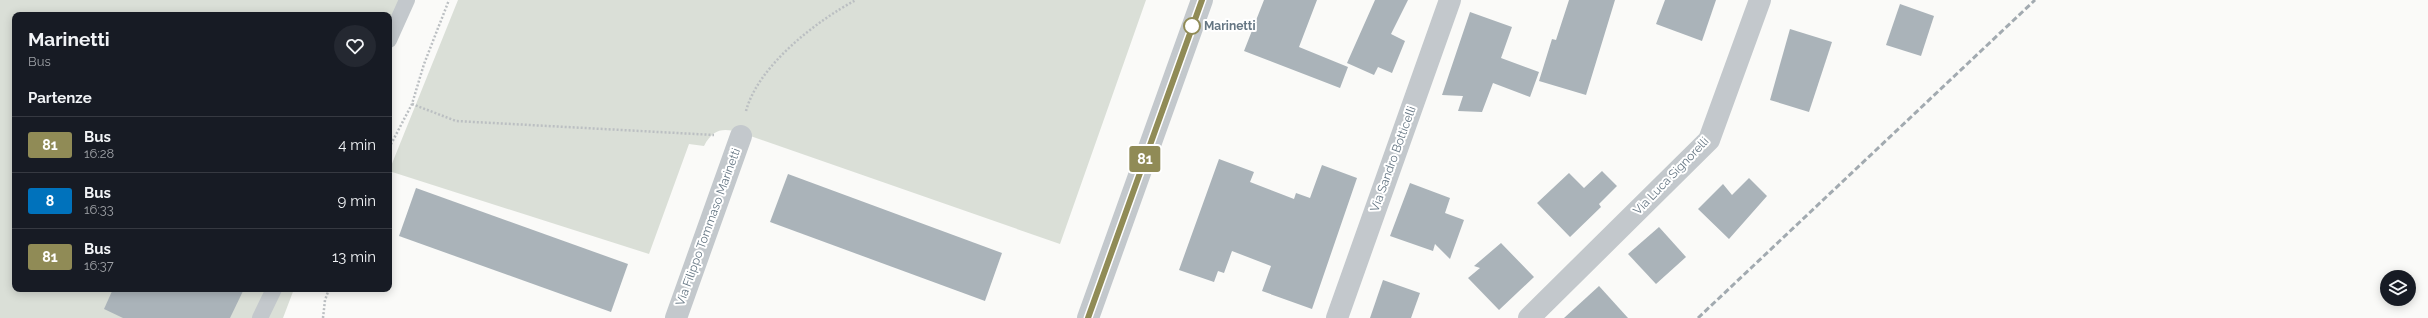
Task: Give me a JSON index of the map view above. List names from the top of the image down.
{
  "streets": {
    "street": ["Via Sandro Botticelli", "Via Luca Signorelli", "Via Filippo Tommaso Marinetti"]
  },
  "places": ["Marinetti"],
  "lines": ["bus line 81"],
  "page": {
    "on_map": "81",
    "heading": [
      ["Marinetti", "Bus"],
      "Partenze"
    ],
    "list": [
      {
        "mark": "81",
        "name": "Bus",
        "note": "16:28",
        "value": "4 min"
      },
      {
        "mark": "8",
        "name": "Bus",
        "note": "16:33",
        "value": "9 min"
      },
      {
        "mark": "81",
        "name": "Bus",
        "note": "16:37",
        "value": "13 min"
      }
    ]
  }
}
